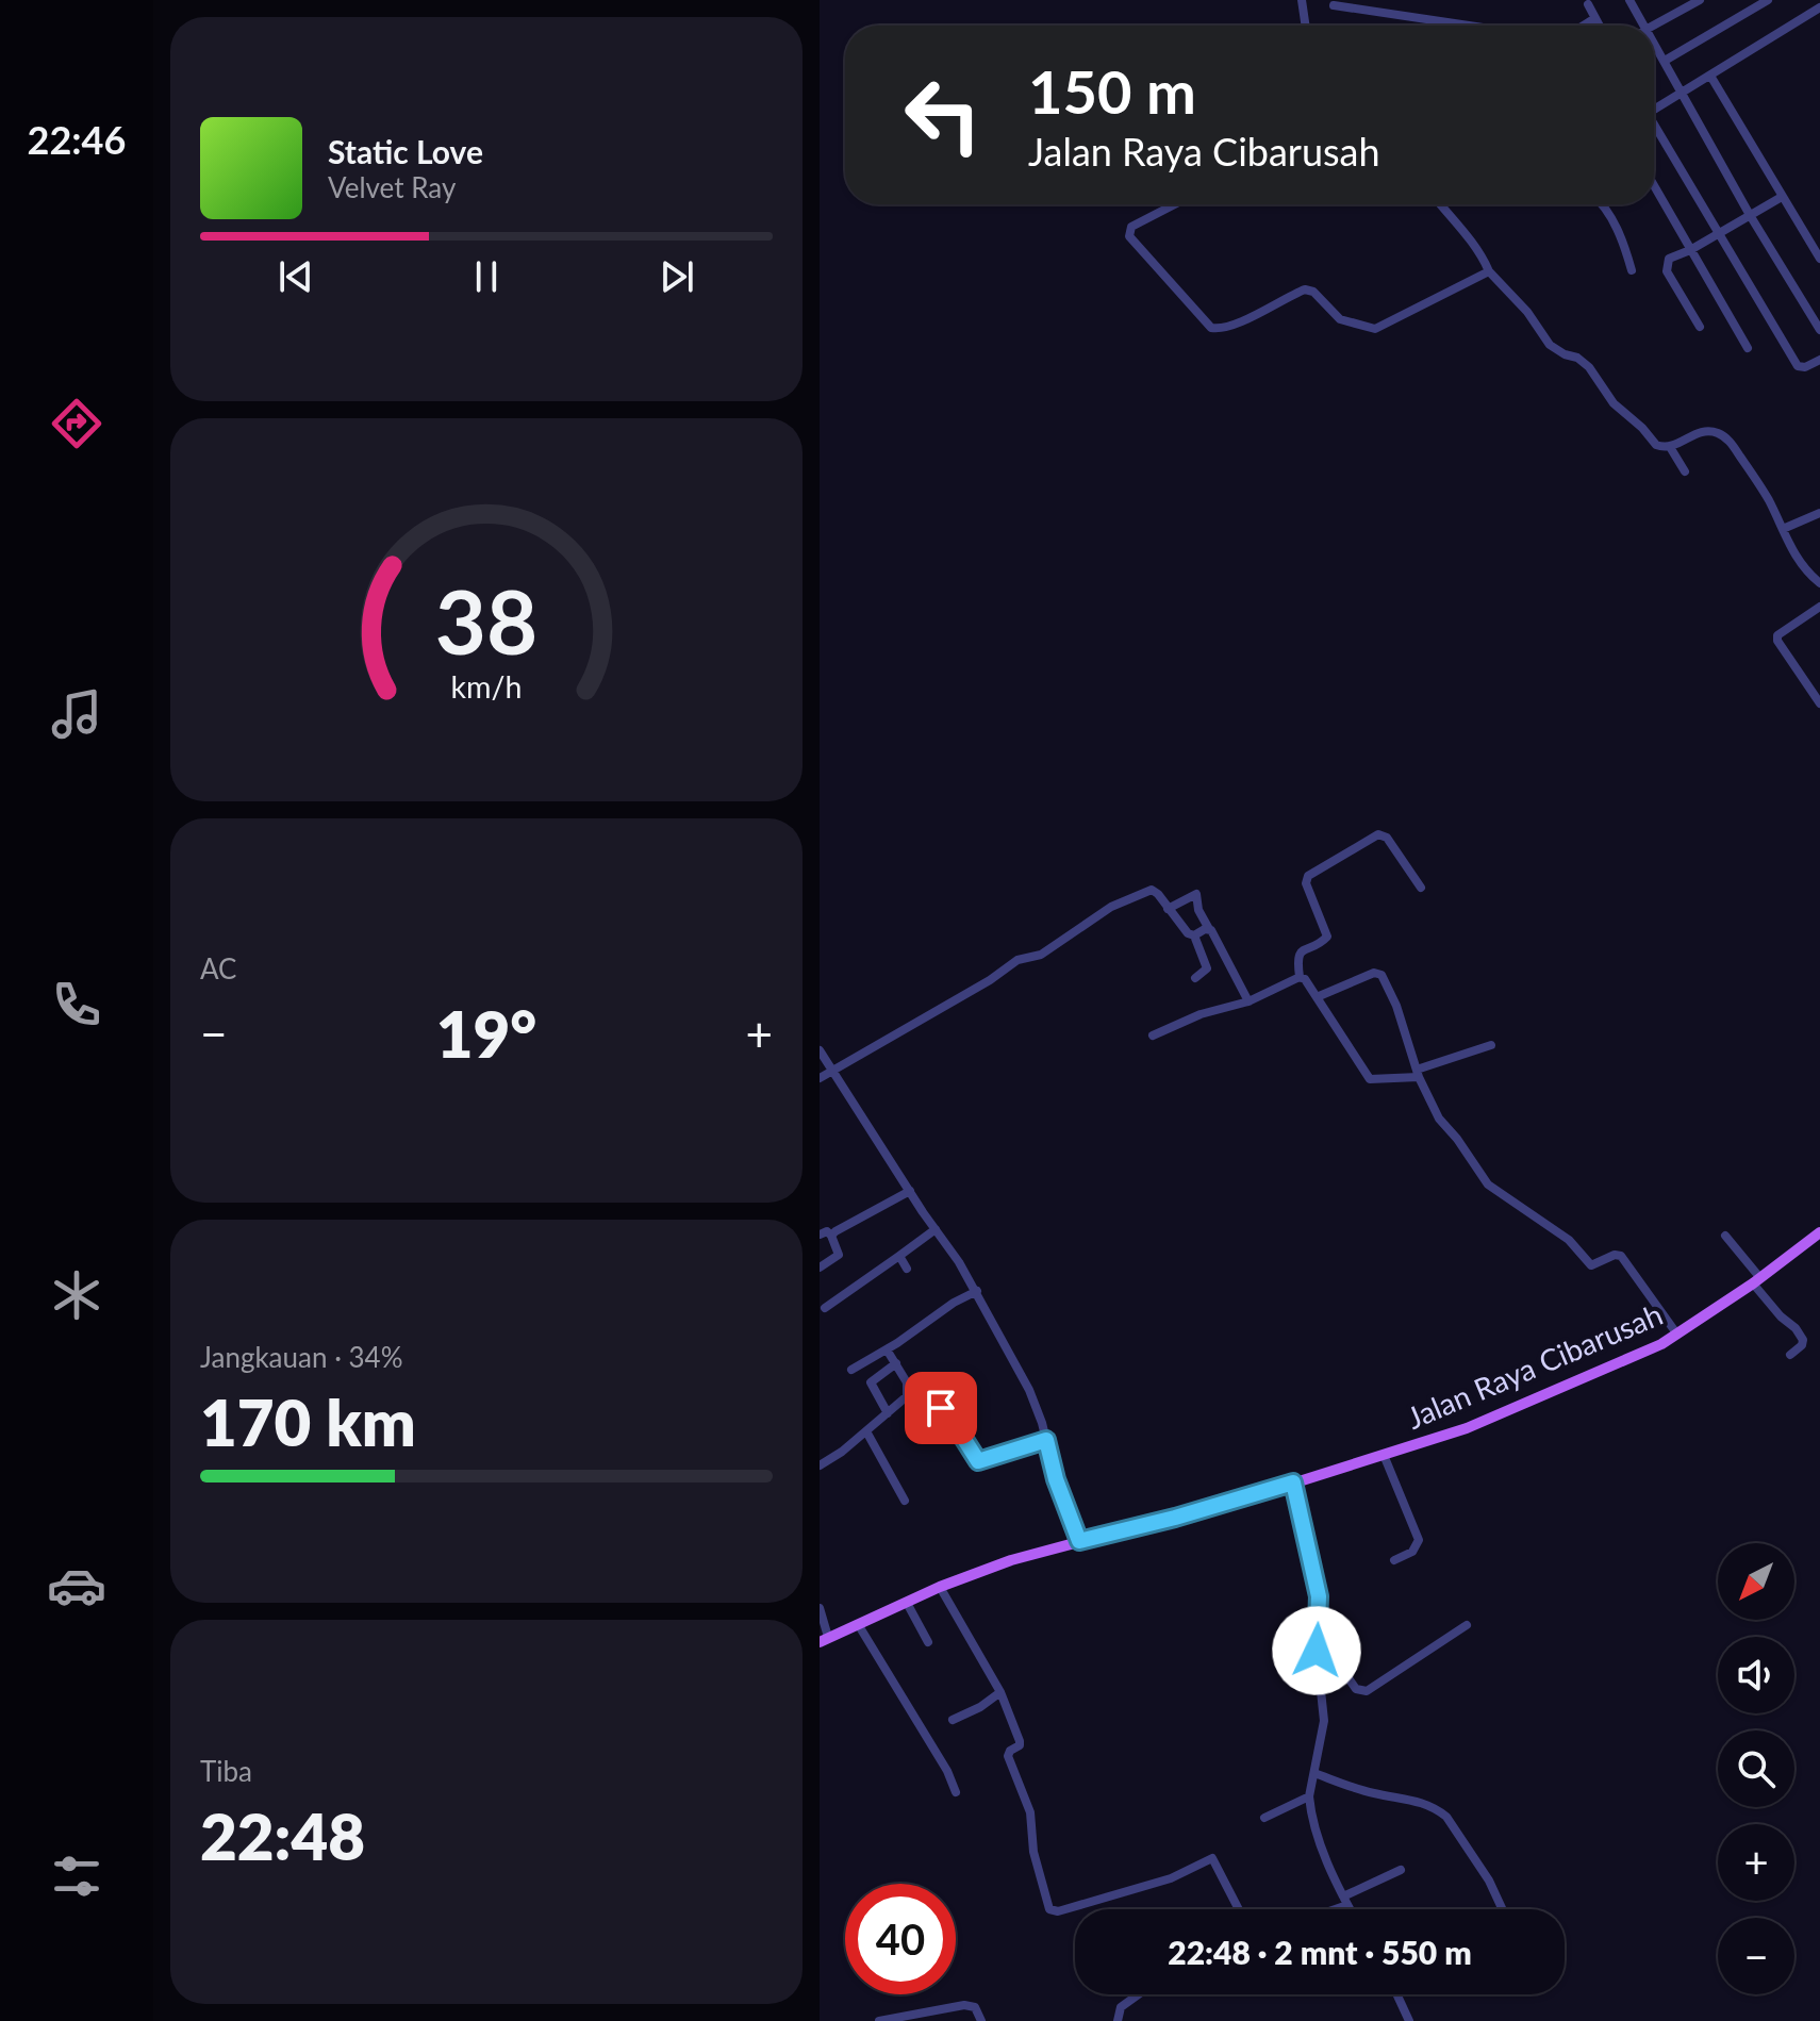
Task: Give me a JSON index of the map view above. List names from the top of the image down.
{
  "streets": {
    "main road": ["Jalan Raya Cibarusah"]
  },
  "north": "bottom left",
  "page": {
    "tabs": "22:46",
    "turn": ["150 m", "Jalan Raya Cibarusah"],
    "song": ["Static Love", "Velvet Ray"],
    "tile": [
      "AC",
      ["Jangkauan · 34%", "170 km"],
      ["Tiba", "22:48"]
    ],
    "heat": ["−", "19°", "+"],
    "map_buttons": ["+", "−"],
    "limit": "40",
    "trip": "22:48 · 2 mnt · 550 m",
    "gauge": ["38", "km/h"]
  }
}
